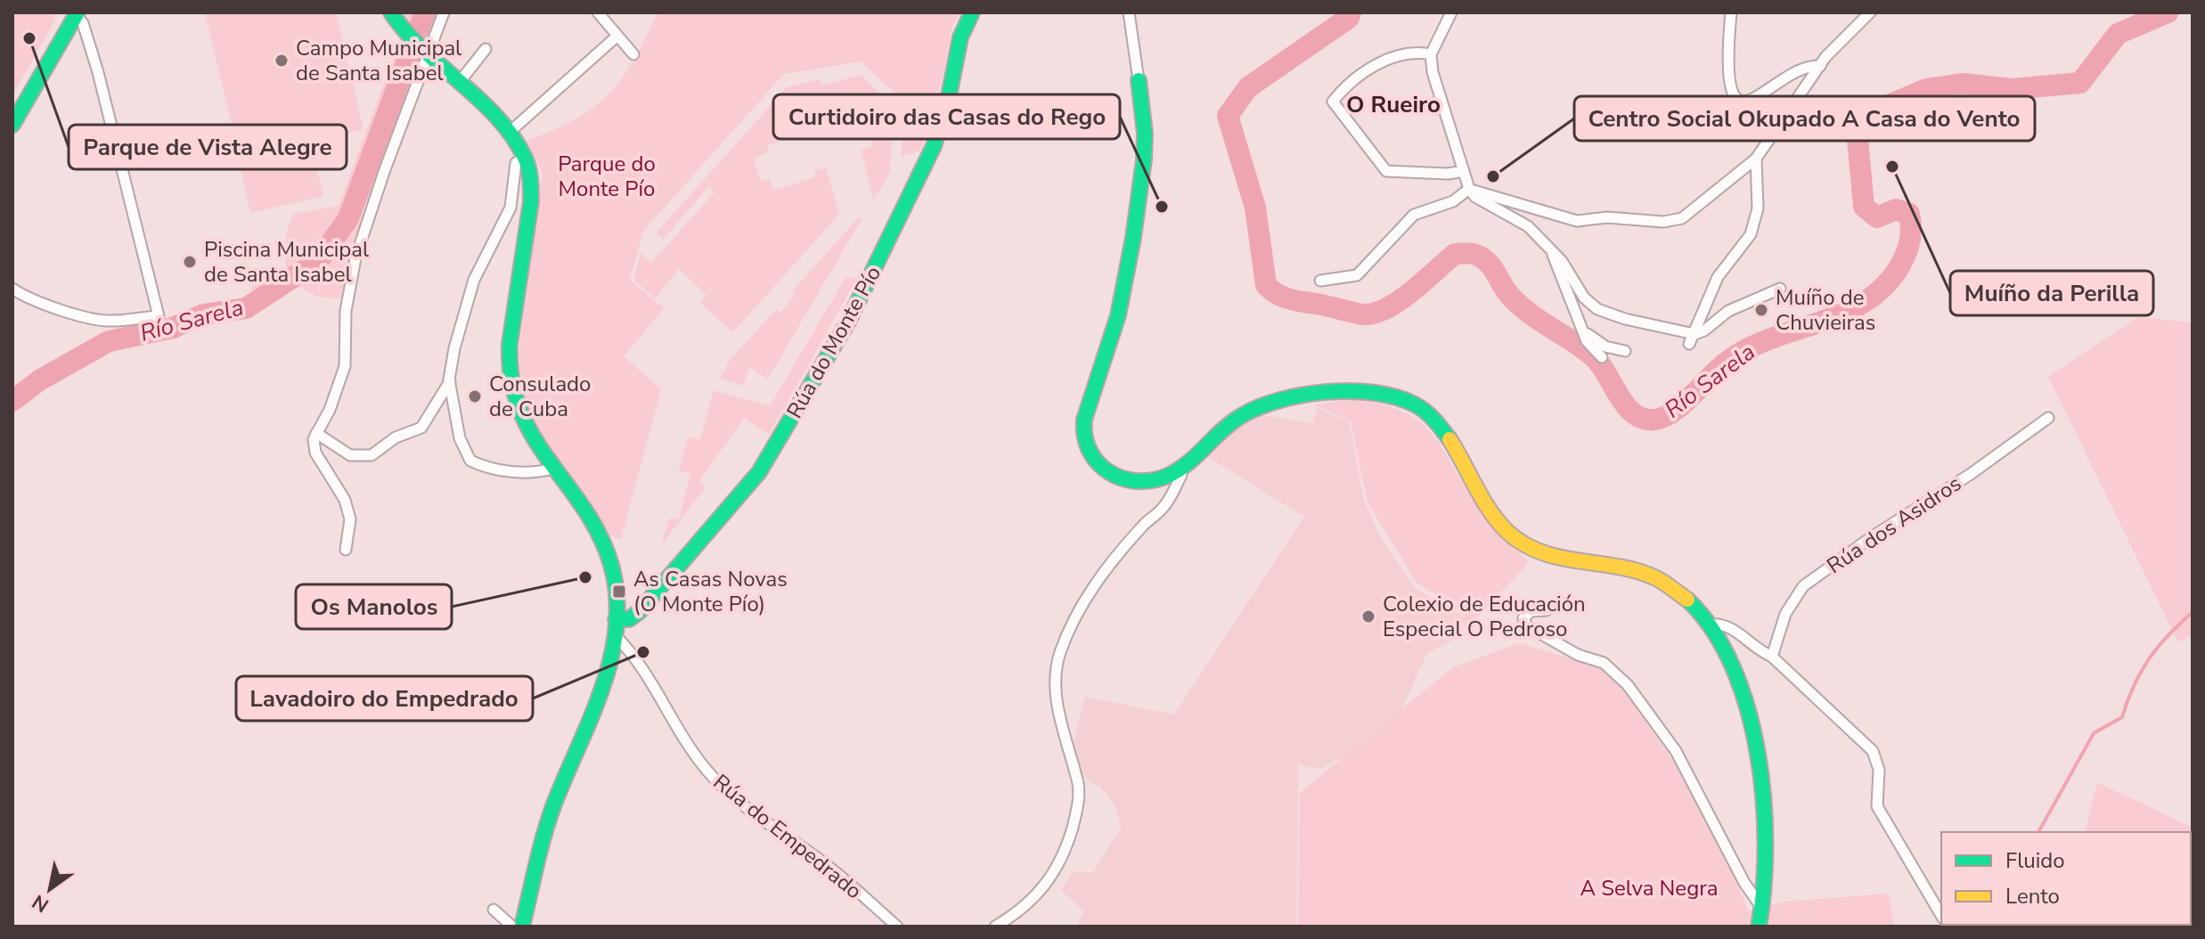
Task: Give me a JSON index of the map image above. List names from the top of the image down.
{
  "streets": {
    "street": ["Rúa do Monte Pío", "Rúa dos Asidros", "Rúa do Empedrado"]
  },
  "crossings": [
    ["Rúa do Monte Pío", "Rúa do Empedrado"]
  ],
  "districts": ["O Rueiro"],
  "water": ["Río Sarela"],
  "parks": ["Parque do Monte Pío", "A Selva Negra"],
  "places": {
    "other": [
      "Parque de Vista Alegre",
      "Campo Municipal de Santa Isabel",
      "Muíño da Perilla",
      "Centro Social Okupado A Casa do Vento",
      "Curtidoiro das Casas do Rego",
      "Piscina Municipal de Santa Isabel",
      "Muíño de Chuvieiras",
      "Consulado de Cuba",
      "Os Manolos",
      "Colexio de Educación Especial O Pedroso",
      "Lavadoiro do Empedrado"
    ],
    "transit": ["As Casas Novas (O Monte Pío)"]
  },
  "legend": ["Fluido", "Lento"],
  "north": "bottom left"
}
